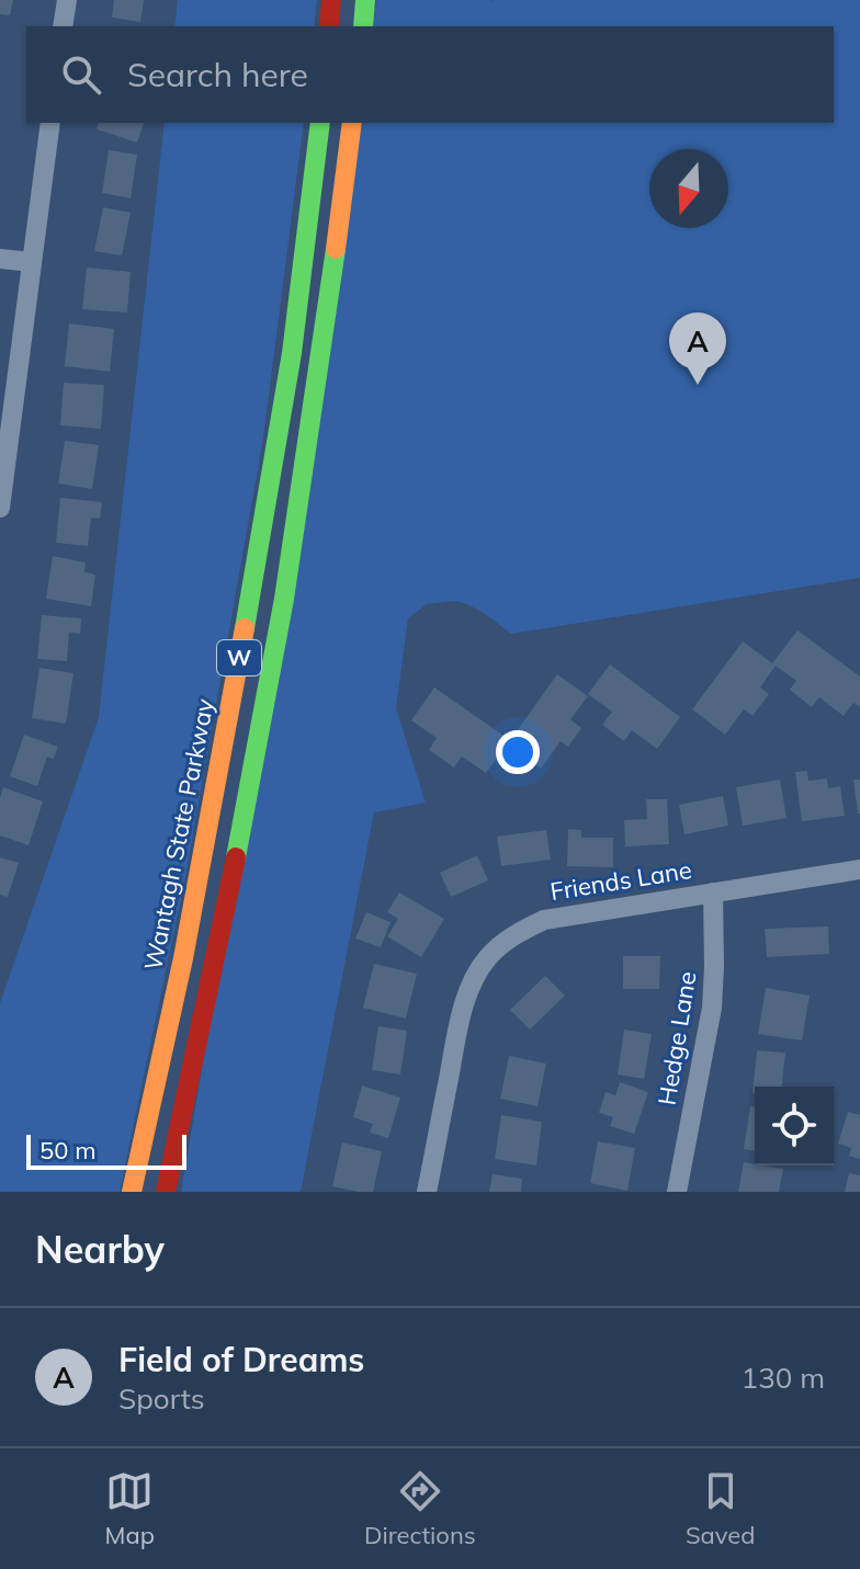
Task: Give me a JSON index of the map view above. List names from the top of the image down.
{
  "streets": {
    "highway": ["W", "Wantagh State Parkway"],
    "street": ["Friends Lane", "Hedge Lane"]
  },
  "crossings": [
    ["Friends Lane", "Hedge Lane"]
  ],
  "scale_bar": "50 m",
  "north": "bottom",
  "page": {
    "search": "Search here",
    "pins": "A",
    "scale": "50 m",
    "heading": "Nearby",
    "list": [
      {
        "mark": "A",
        "name": "Field of Dreams",
        "note": "Sports",
        "value": "130 m"
      }
    ],
    "nav": ["Map", "Directions", "Saved"]
  }
}
